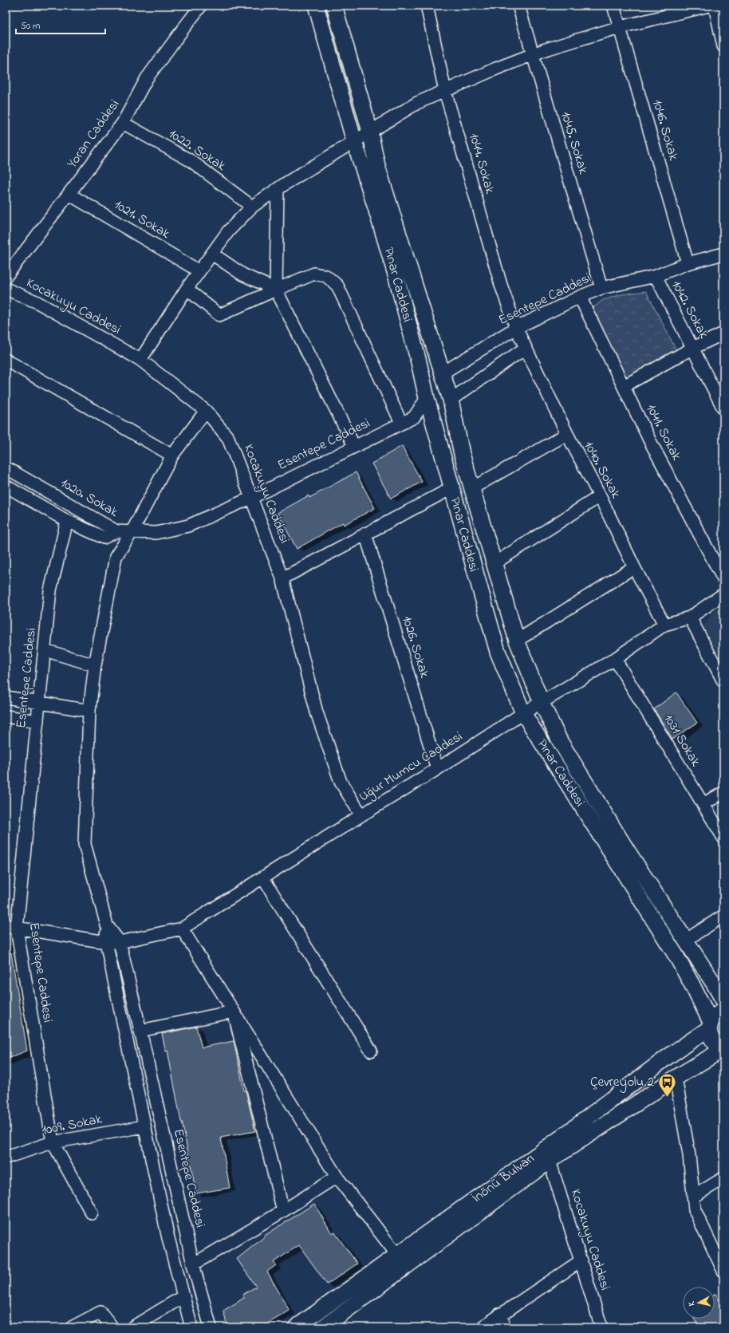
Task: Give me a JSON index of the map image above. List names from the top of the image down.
{
  "streets": {
    "main road": ["Pınar Caddesi", "İnönü Bulvarı"],
    "street": [
      "1046. Sokak",
      "Yoran Caddesi",
      "1045. Sokak",
      "1022. Sokak",
      "1044. Sokak",
      "1021. Sokak",
      "Esentepe Caddesi",
      "Kocakuyu Caddesi",
      "1042. Sokak",
      "1041. Sokak",
      "1040. Sokak",
      "1020. Sokak",
      "1026. Sokak",
      "1031 Sokak",
      "Uğur Mumcu Caddesi",
      "1009. Sokak"
    ]
  },
  "crossings": [
    ["1046. Sokak", "Esentepe Caddesi"],
    ["Yoran Caddesi", "1022. Sokak"],
    ["Yoran Caddesi", "1021. Sokak"],
    ["1045. Sokak", "Esentepe Caddesi"],
    ["1044. Sokak", "Esentepe Caddesi"],
    ["1044. Sokak", "1040. Sokak"],
    ["Pınar Caddesi", "Esentepe Caddesi"],
    ["Pınar Caddesi", "Uğur Mumcu Caddesi"],
    ["Pınar Caddesi", "İnönü Bulvarı"],
    ["Esentepe Caddesi", "Kocakuyu Caddesi"],
    ["Esentepe Caddesi", "1042. Sokak"],
    ["Esentepe Caddesi", "1041. Sokak"],
    ["Esentepe Caddesi", "1040. Sokak"],
    ["Esentepe Caddesi", "1020. Sokak"],
    ["Esentepe Caddesi", "Uğur Mumcu Caddesi"],
    ["Esentepe Caddesi", "1009. Sokak"],
    ["Kocakuyu Caddesi", "Uğur Mumcu Caddesi"],
    ["Kocakuyu Caddesi", "İnönü Bulvarı"],
    ["1040. Sokak", "Uğur Mumcu Caddesi"],
    ["1026. Sokak", "Uğur Mumcu Caddesi"],
    ["1031 Sokak", "Uğur Mumcu Caddesi"]
  ],
  "places": {
    "bus stop": ["Çevreyolu 2"]
  },
  "scale_bar": "50 m",
  "north": "left"
}
